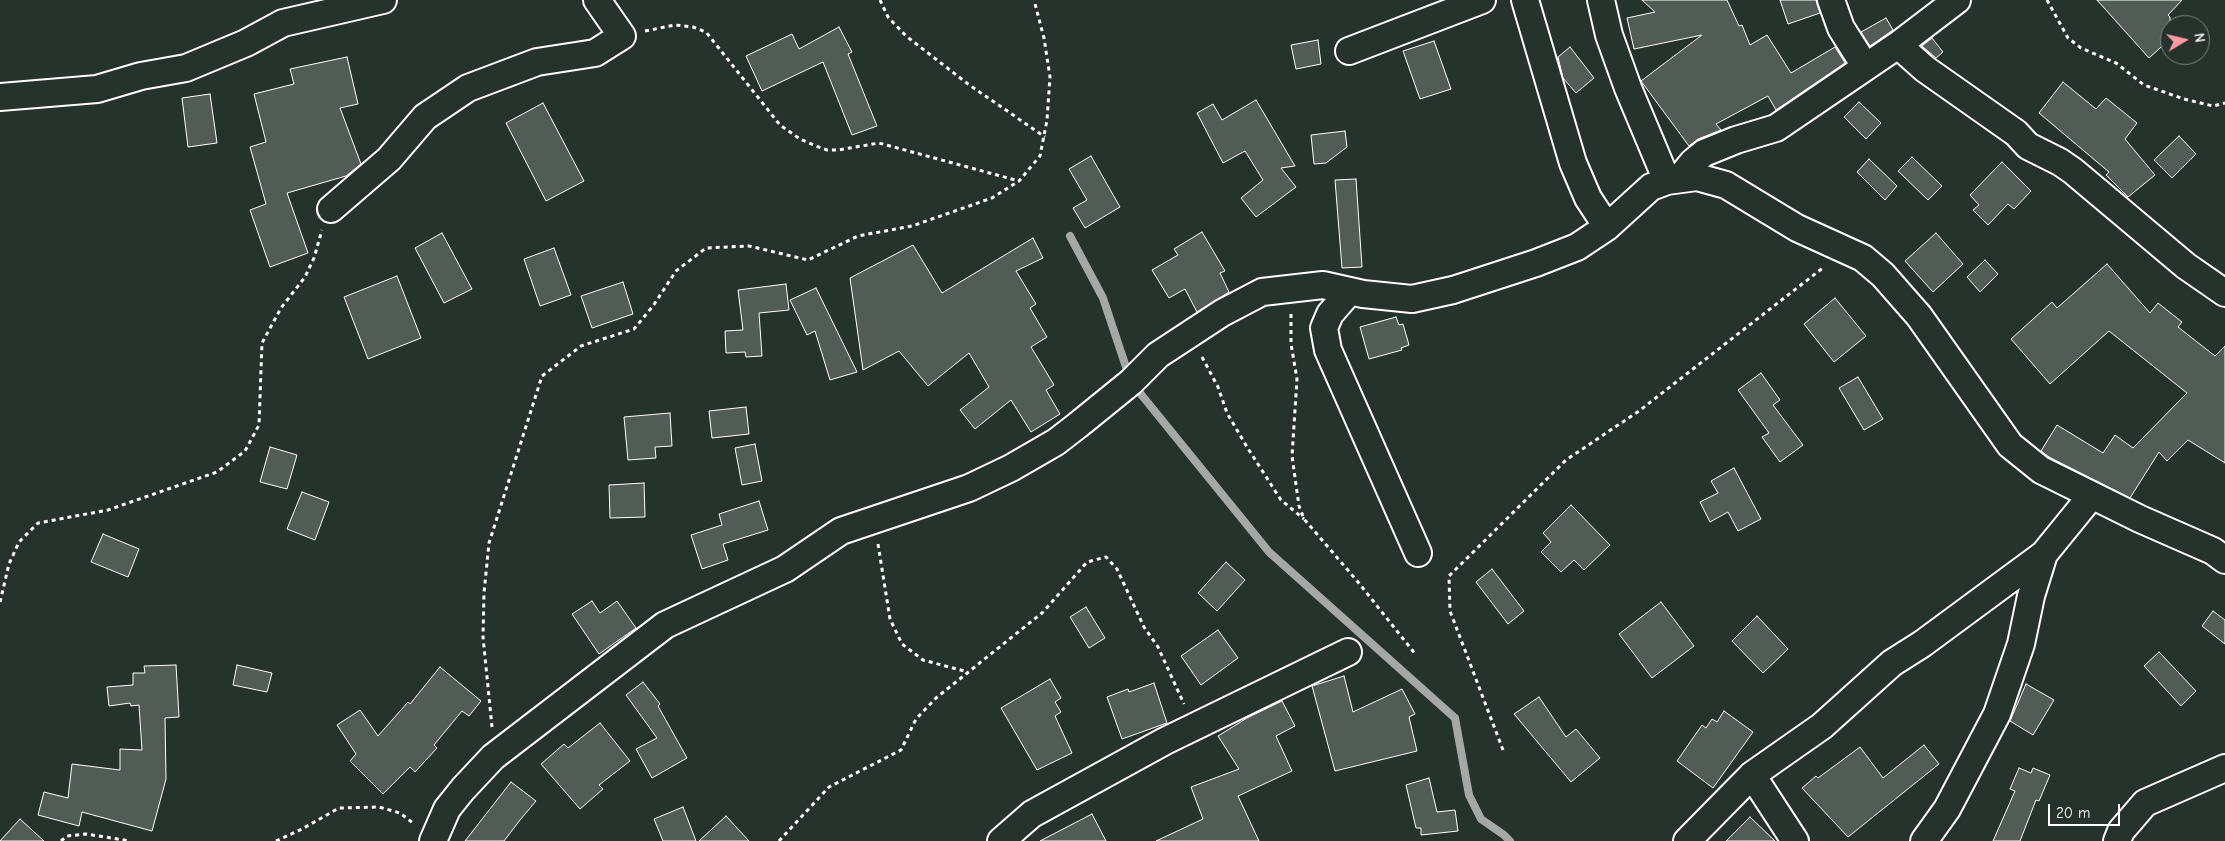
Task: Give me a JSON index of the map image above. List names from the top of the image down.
{
  "scale_bar": "20 m",
  "north": "right"
}
